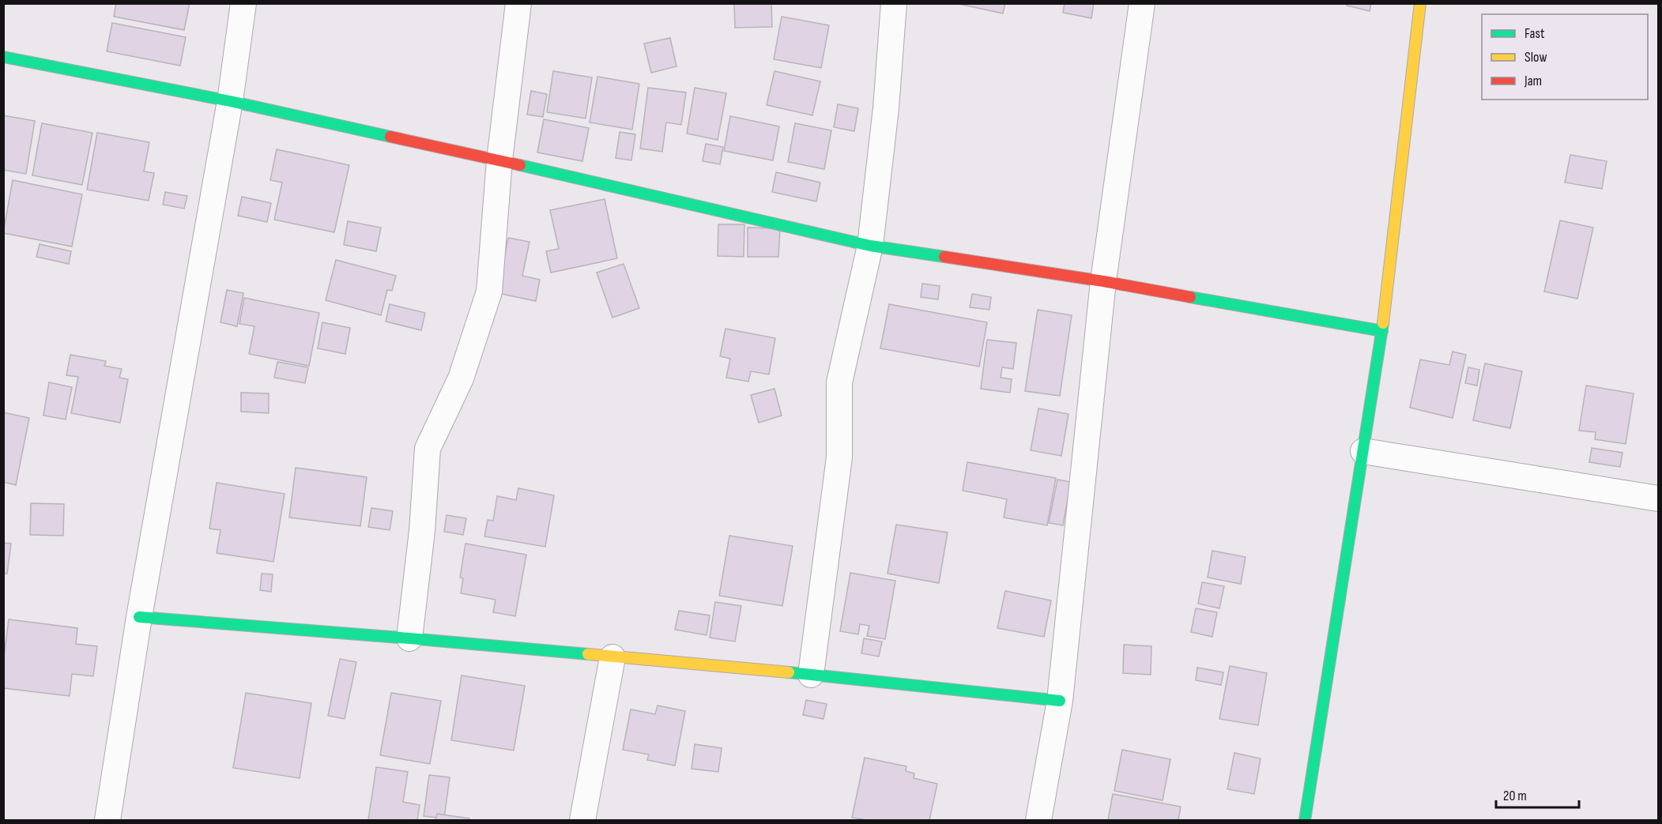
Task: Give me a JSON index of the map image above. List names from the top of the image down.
{
  "legend": ["Fast", "Slow", "Jam"],
  "scale_bar": "20 m"
}
